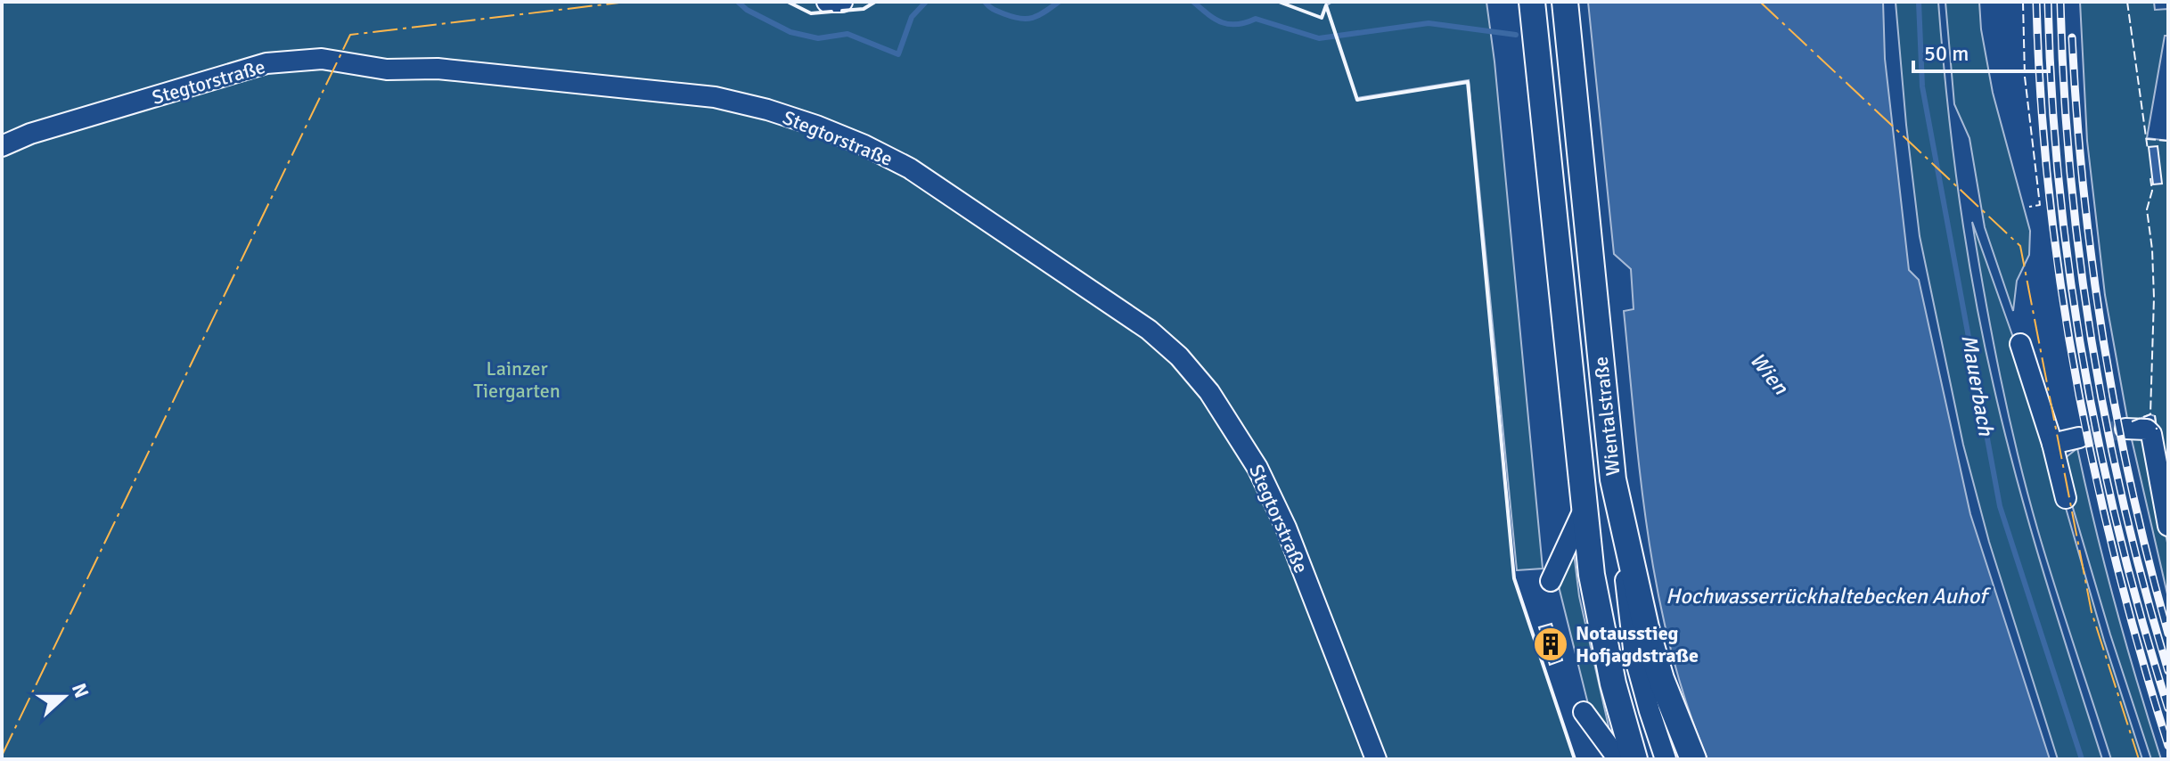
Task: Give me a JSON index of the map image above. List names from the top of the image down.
{
  "streets": {
    "main road": ["Wientalstraße"],
    "lane": ["Stegtorstraße"]
  },
  "water": ["Wien", "Mauerbach", "Hochwasserrückhaltebecken Auhof"],
  "parks": ["Lainzer Tiergarten"],
  "places": {
    "building": ["Notausstieg Hofjagdstraße"]
  },
  "scale_bar": "50 m",
  "north": "right"
}
